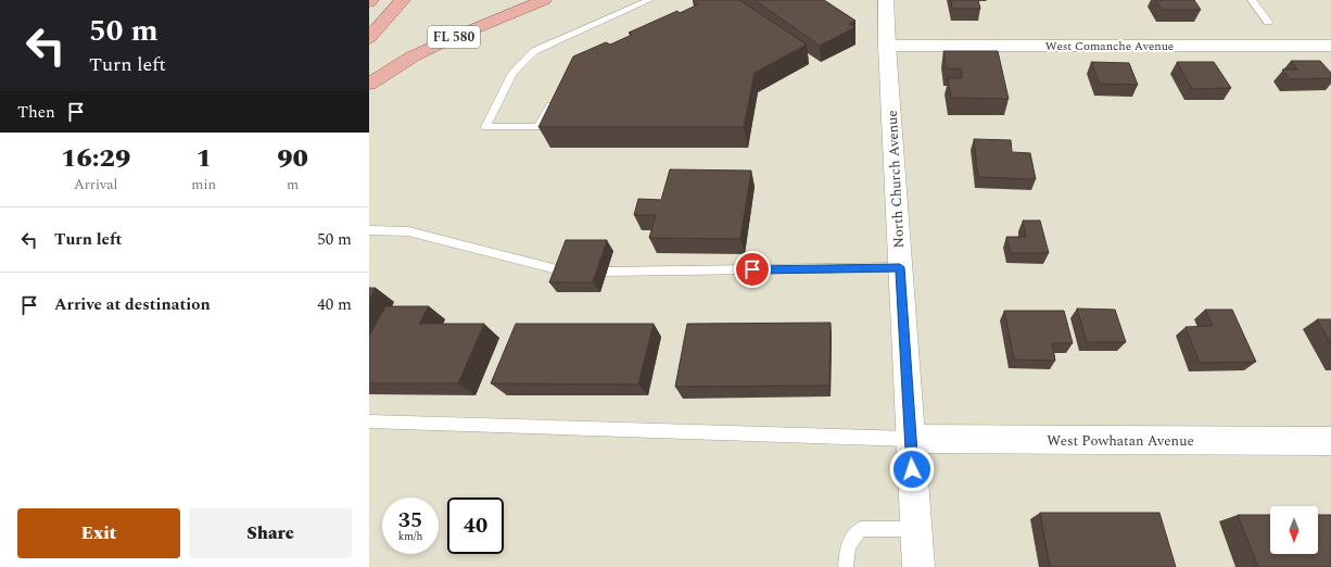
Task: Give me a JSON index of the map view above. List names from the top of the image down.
{
  "streets": {
    "main road": ["FL 580"],
    "street": ["West Comanche Avenue", "North Church Avenue", "West Powhatan Avenue"]
  },
  "crossings": [
    ["West Comanche Avenue", "North Church Avenue"],
    ["North Church Avenue", "West Powhatan Avenue"]
  ],
  "north": "bottom",
  "page": {
    "turn": ["50 m", "Turn left"],
    "then": "Then",
    "eta": [
      "16:29",
      "Arrival",
      "1",
      "min",
      "90",
      "m"
    ],
    "list": [
      {
        "name": "Turn left",
        "value": "50 m"
      },
      {
        "name": "Arrive at destination",
        "value": "40 m"
      }
    ],
    "speed": "35 km/h",
    "limit": "40",
    "buttons": ["Exit", "Share"]
  }
}
